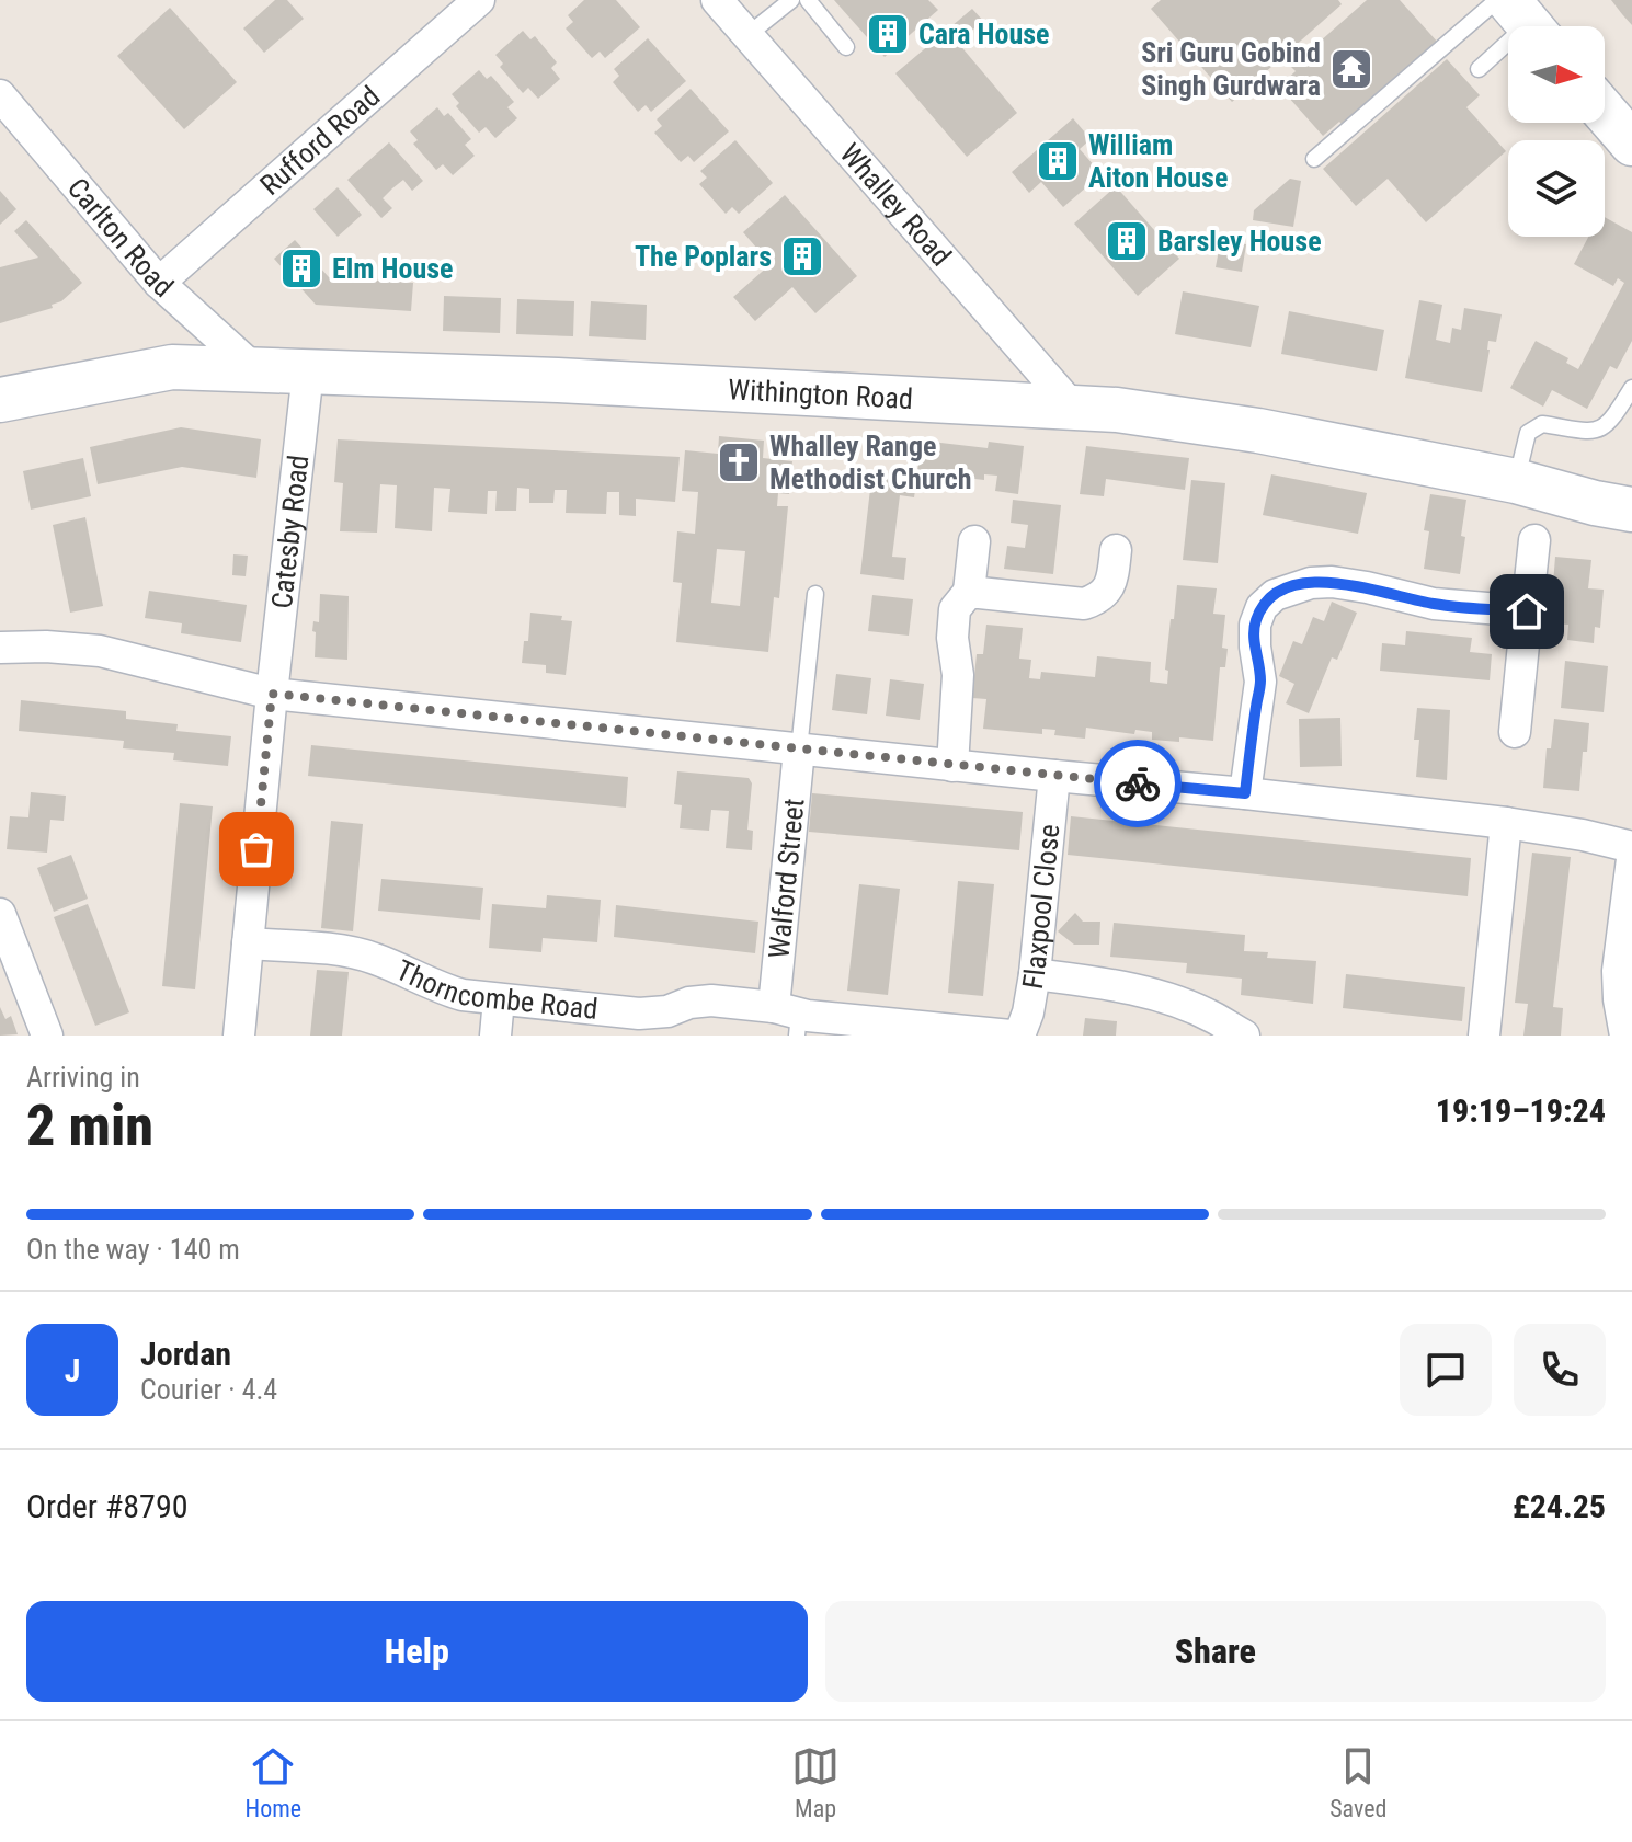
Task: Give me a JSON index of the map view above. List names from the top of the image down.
{
  "streets": {
    "street": [
      "Rufford Road",
      "Whalley Road",
      "Carlton Road",
      "Withington Road",
      "Catesby Road",
      "Walford Street",
      "Flaxpool Close",
      "Thorncombe Road"
    ]
  },
  "crossings": [
    ["Rufford Road", "Carlton Road"],
    ["Whalley Road", "Withington Road"],
    ["Carlton Road", "Withington Road"],
    ["Withington Road", "Catesby Road"],
    ["Catesby Road", "Thorncombe Road"],
    ["Walford Street", "Thorncombe Road"]
  ],
  "places": {
    "building": [
      "Cara House",
      "William Aiton House",
      "Barsley House",
      "The Poplars",
      "Elm House"
    ],
    "temple": ["Sri Guru Gobind Singh Gurdwara"],
    "church": ["Whalley Range Methodist Church"]
  },
  "north": "right",
  "page": {
    "heading": ["2 min", "Arriving in", "19:19–19:24"],
    "panel": [
      "Jordan",
      "Courier · 4.4",
      "Order #8790",
      "£24.25"
    ],
    "bar": "On the way · 140 m",
    "round": "J",
    "buttons": ["Help", "Share"],
    "tabs": ["Home", "Map", "Saved"]
  }
}
